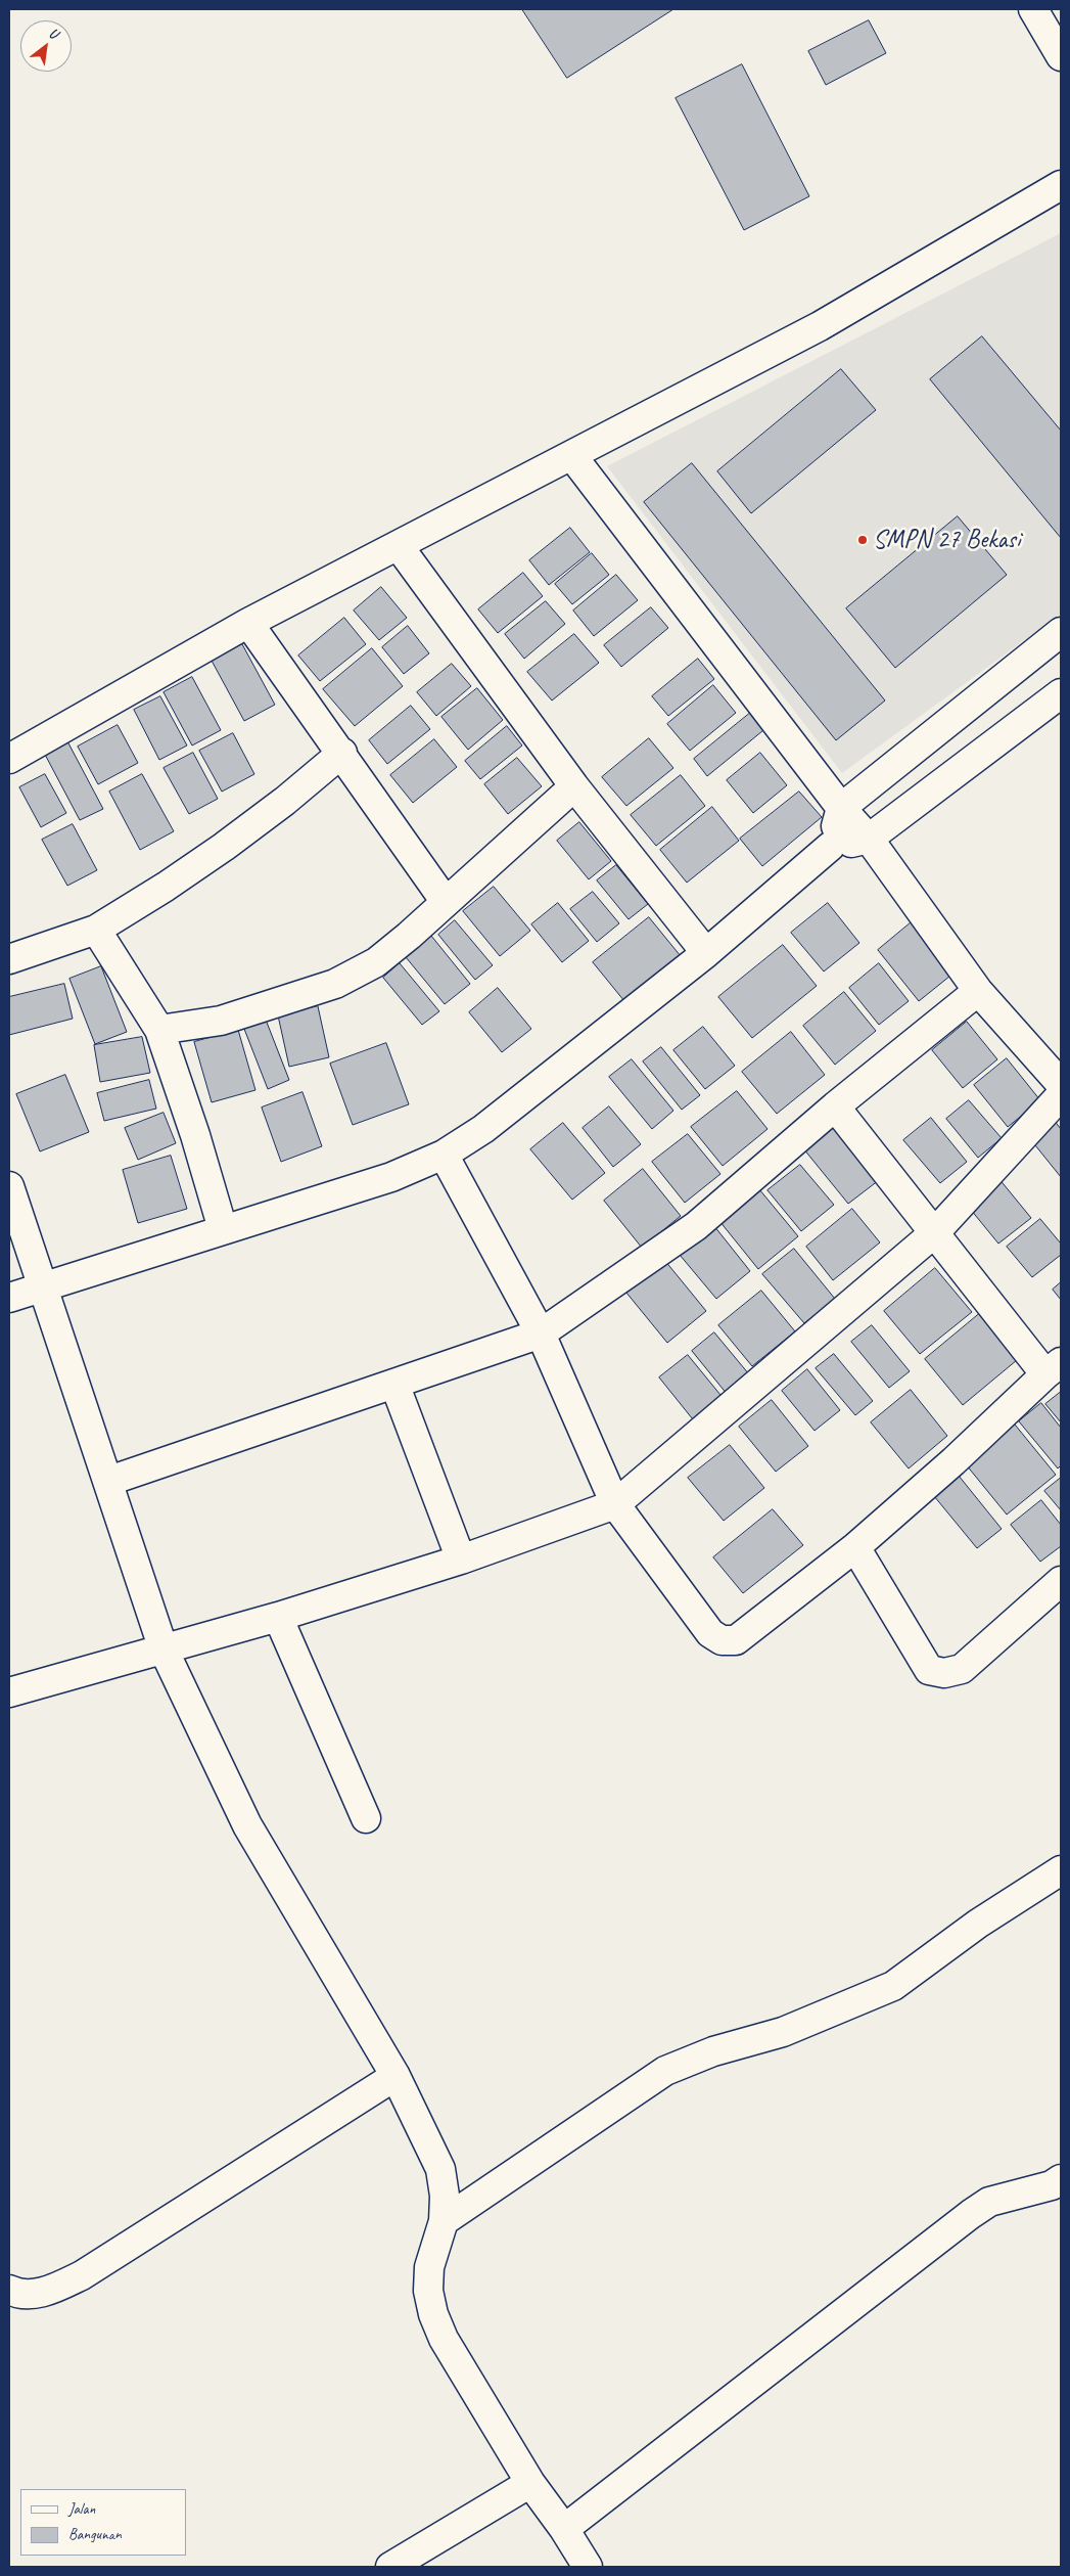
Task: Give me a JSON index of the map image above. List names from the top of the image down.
{
  "places": ["SMPN 27 Bekasi"],
  "legend": ["Jalan", "Bangunan"],
  "north": "top right"
}
